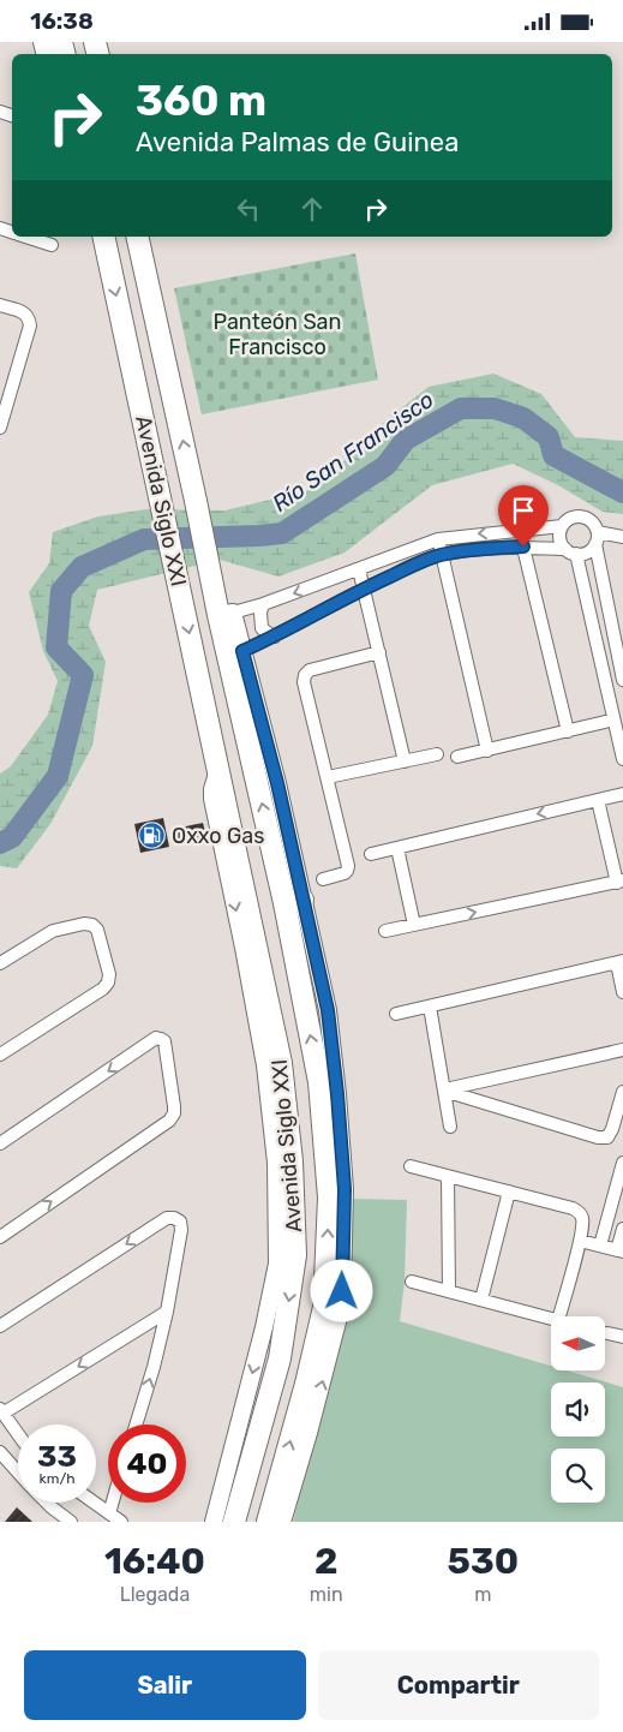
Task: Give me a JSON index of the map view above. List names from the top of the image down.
{
  "streets": {
    "highway": ["Avenida Siglo XXI"]
  },
  "water": ["Río San Francisco"],
  "parks": ["Panteón San Francisco"],
  "places": {
    "fuel station": ["Oxxo Gas"]
  },
  "north": "left",
  "page": {
    "status": "16:38",
    "turn": ["360 m", "Avenida Palmas de Guinea"],
    "speed": "33 km/h",
    "limit": "40",
    "eta": [
      "16:40",
      "Llegada",
      "2",
      "min",
      "530",
      "m"
    ],
    "buttons": ["Salir", "Compartir"]
  }
}
